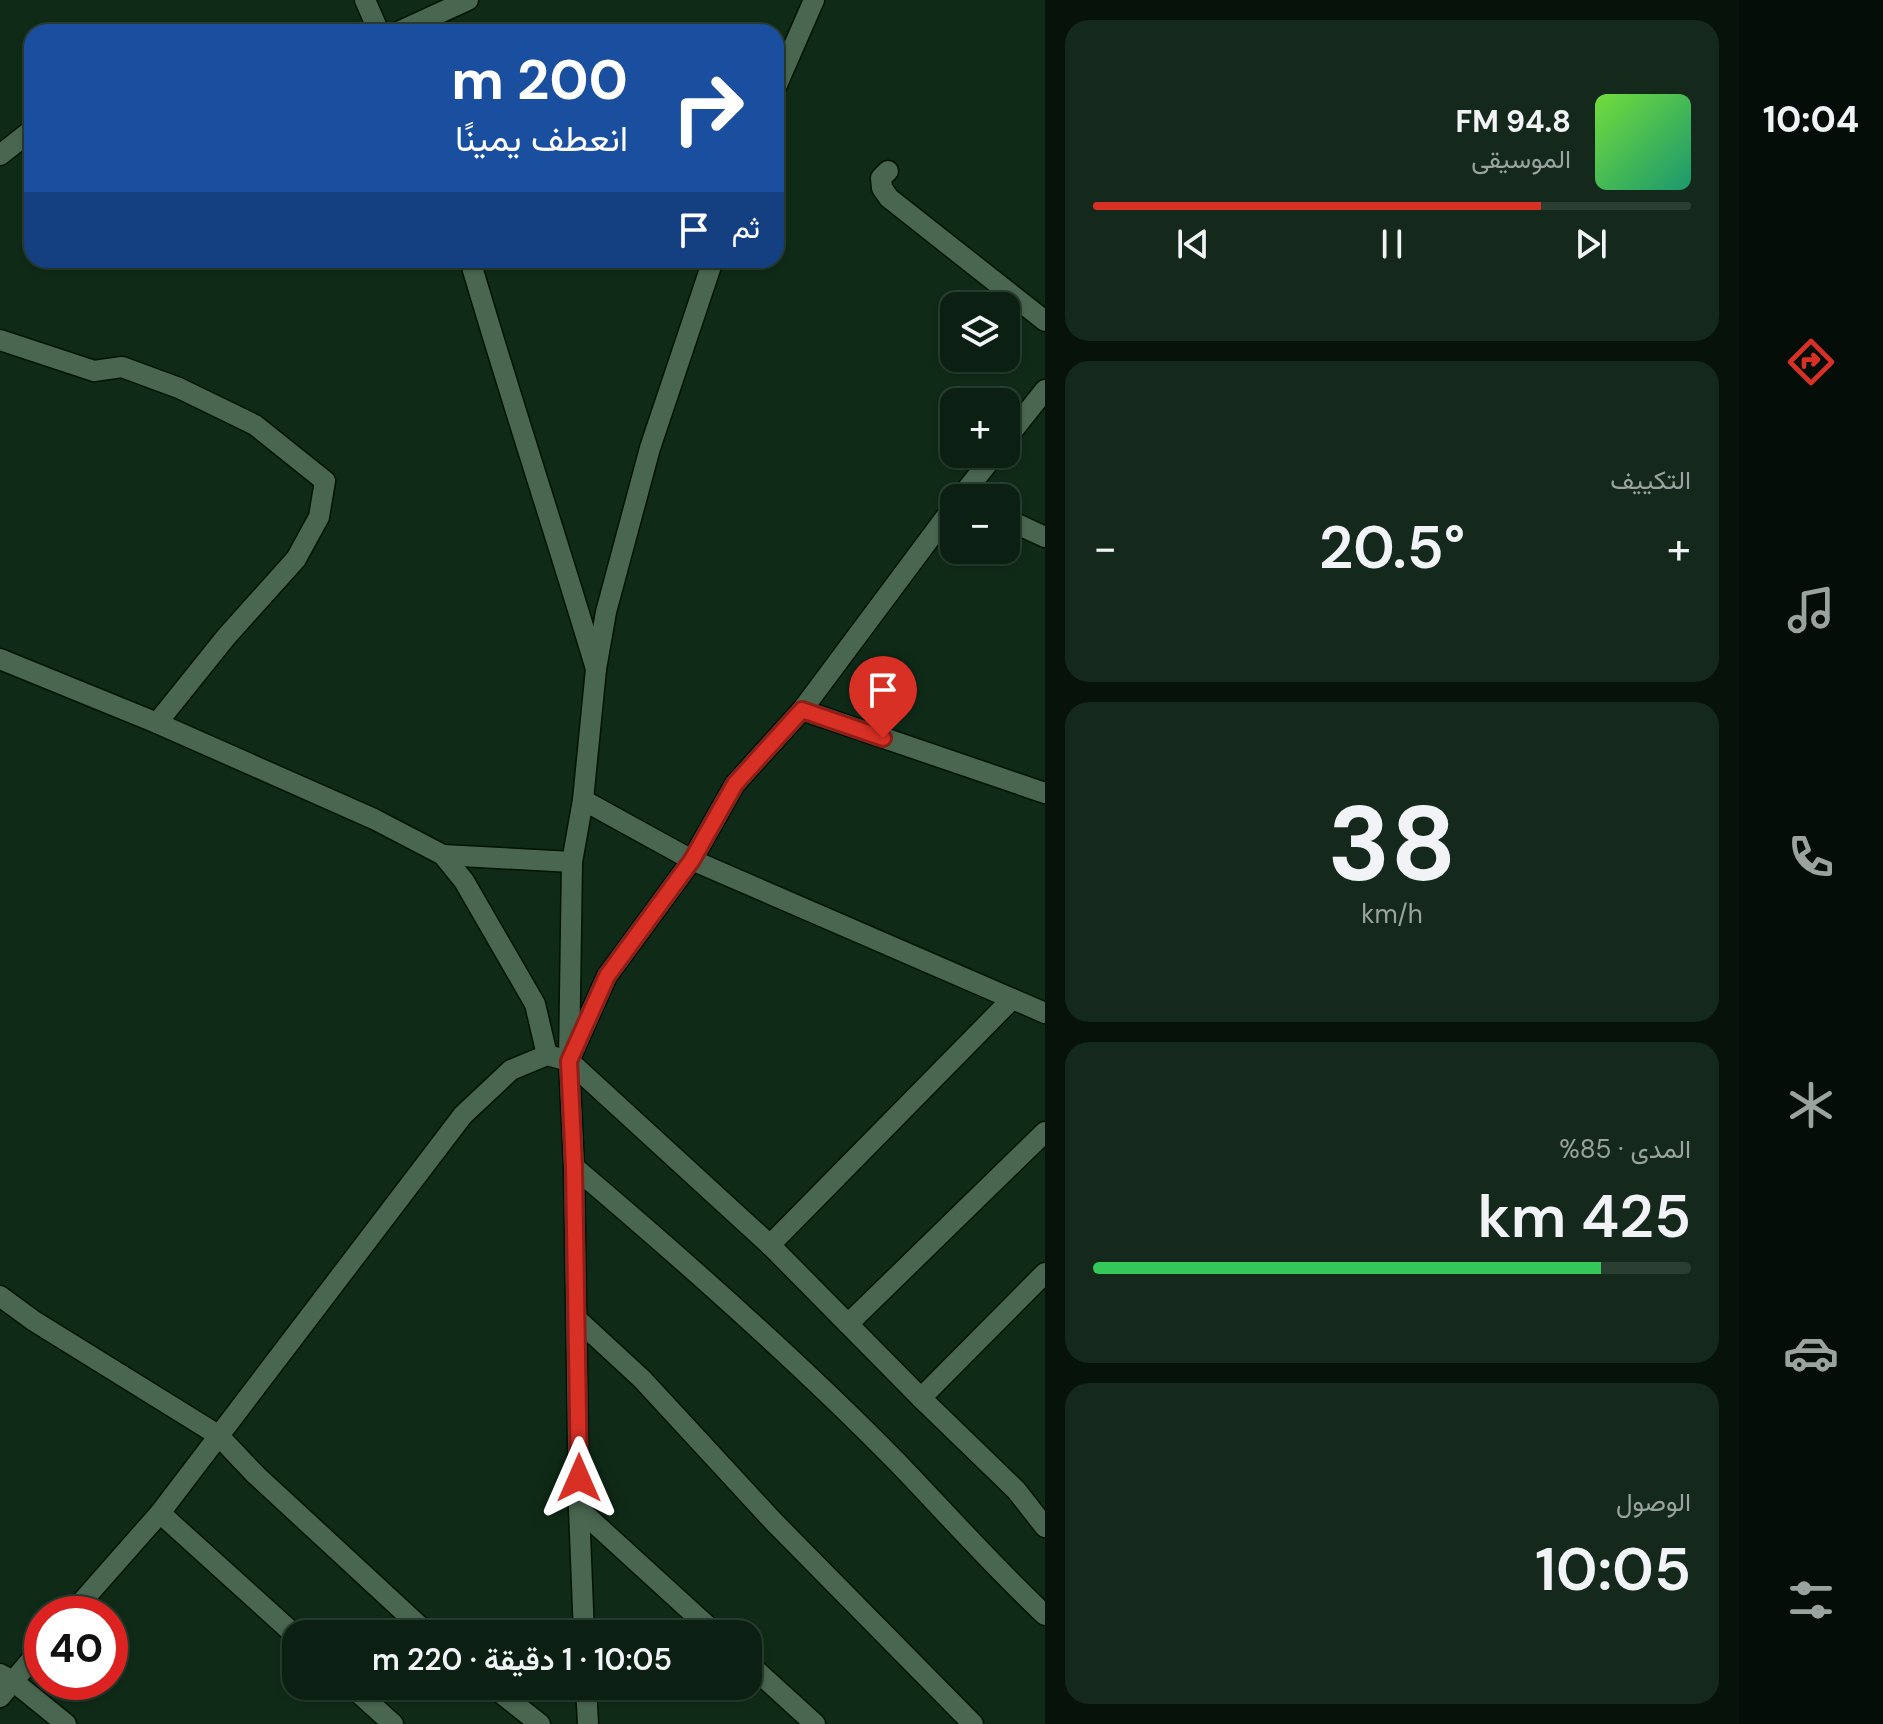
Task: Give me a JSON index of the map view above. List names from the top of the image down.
{
  "page": {
    "tabs": "10:04",
    "turn": ["200 m", "انعطف يمينًا"],
    "song": ["94.8 FM", "الموسيقى"],
    "then": "ثم",
    "map_buttons": ["+", "−"],
    "tile": [
      "التكييف",
      ["38", "km/h"],
      ["المدى · 85%", "425 km"],
      ["الوصول", "10:05"]
    ],
    "heat": ["−", "20.5°", "+"],
    "limit": "40",
    "trip": "10:05 · 1 دقيقة · 220 m"
  }
}
